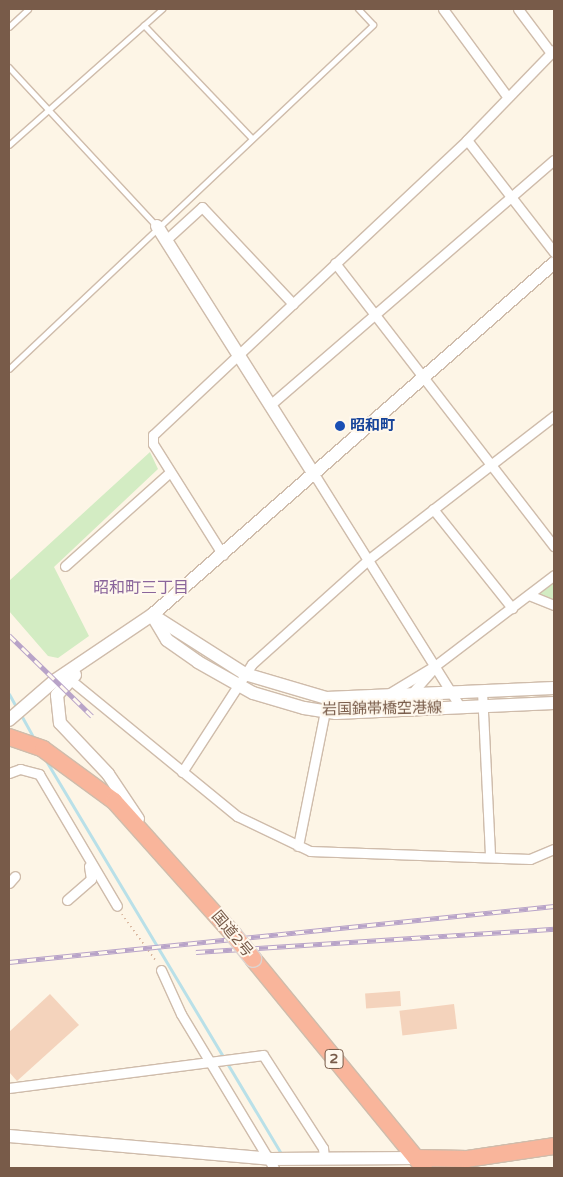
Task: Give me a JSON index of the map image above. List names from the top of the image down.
{
  "streets": {
    "highway": ["国道2号", "2"],
    "main road": ["岩国錦帯橋空港線"]
  },
  "districts": ["昭和町三丁目"],
  "places": ["昭和町"]
}
